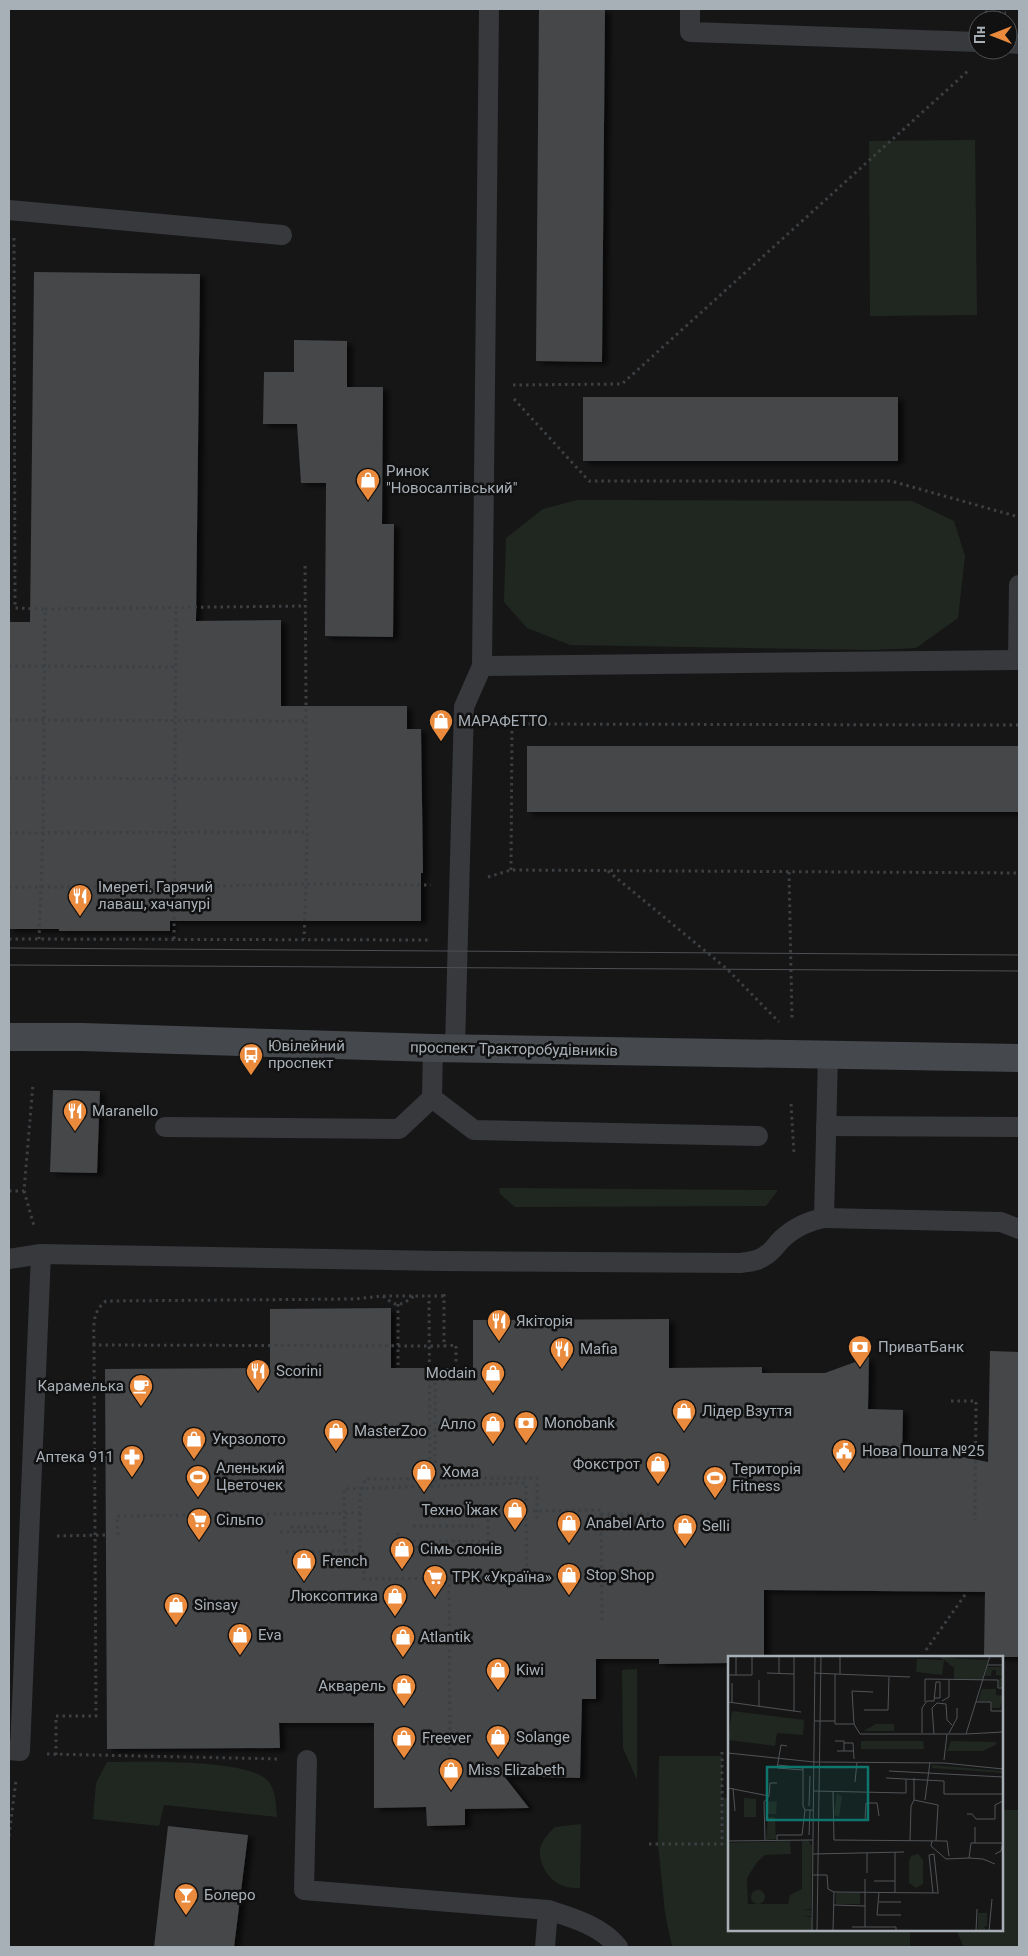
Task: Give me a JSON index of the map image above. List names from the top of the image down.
{
  "streets": {
    "main road": ["проспект Тракторобудівників"]
  },
  "places": {
    "shop": [
      "Ринок \"Новосалтівський\"",
      "МАРАФЕТТО",
      "Modain",
      "Лідер Взуття",
      "Алло",
      "MasterZoo",
      "Укрзолото",
      "Фокстрот",
      "Хома",
      "Техно Їжак",
      "Anabel Arto",
      "Selli",
      "Cімь слонів",
      "French",
      "Stop Shop",
      "Люксоптика",
      "Sinsay",
      "Eva",
      "Atlantik",
      "Kiwi",
      "Акварель",
      "Solange",
      "Freever",
      "Miss Elizabeth"
    ],
    "restaurant": [
      "Імереті. Гарячий лаваш, хачапурі",
      "Maranello",
      "Якіторія",
      "Mafia",
      "Scorini"
    ],
    "bus stop": ["Ювілейний проспект"],
    "bank": ["ПриватБанк", "Monobank"],
    "cafe": ["Карамелька"],
    "public building": ["Нова Пошта №25"],
    "pharmacy": ["Аптека 911"],
    "sports": ["Аленький Цветочек", "Територія Fitness"],
    "supermarket": ["Сільпо", "ТРК «Україна»"],
    "bar": ["Болеро"]
  },
  "north": "left"
}
